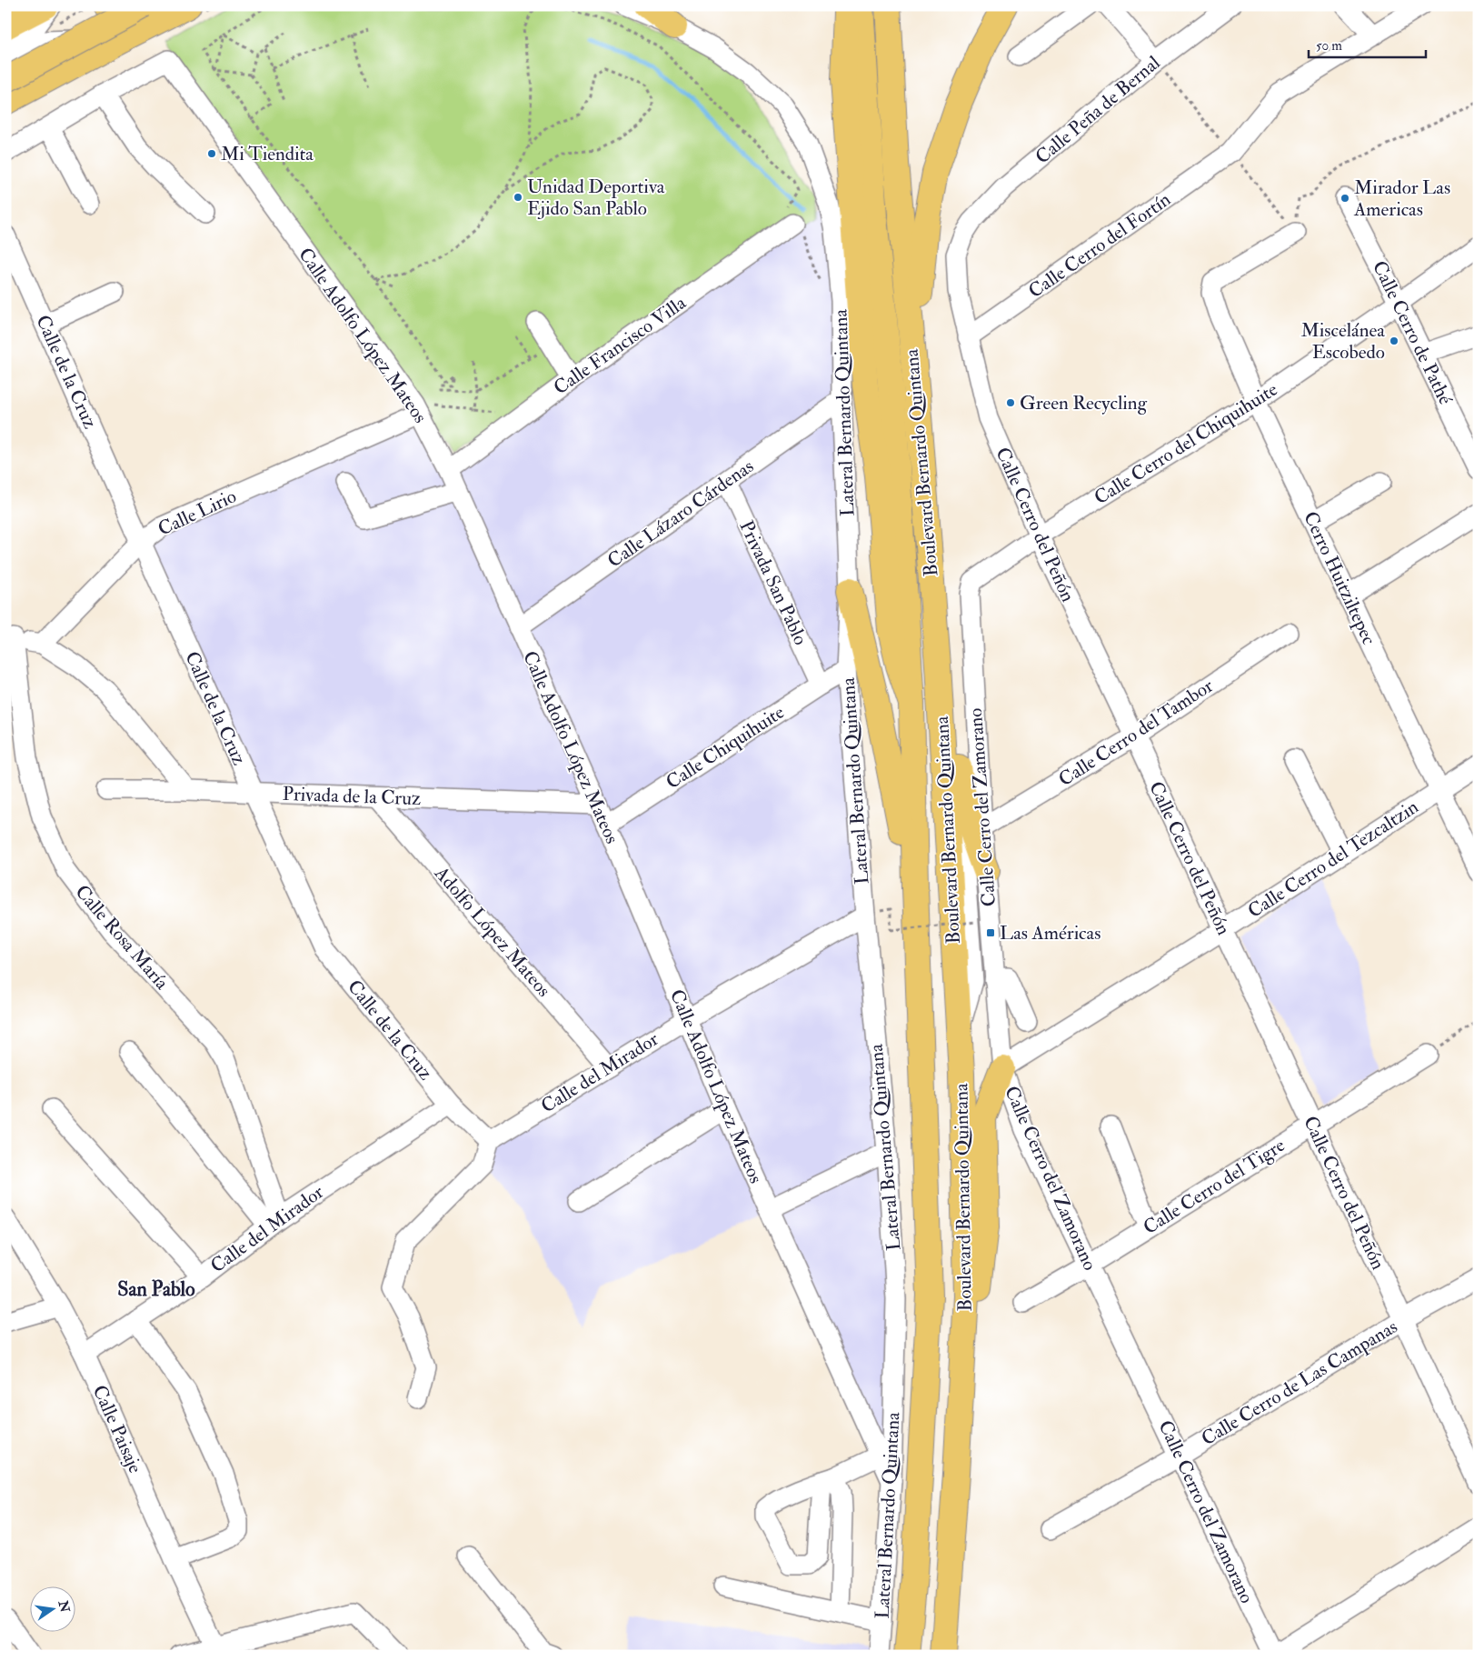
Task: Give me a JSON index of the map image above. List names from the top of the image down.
{
  "streets": {
    "main road": ["Boulevard Bernardo Quintana"],
    "street": [
      "Calle Peña de Bernal",
      "Calle Cerro del Fortín",
      "Calle Cerro de Pathé",
      "Calle Adolfo López Mateos",
      "Calle Francisco Villa",
      "Calle de la Cruz",
      "Lateral Bernardo Quintana",
      "Calle Cerro del Chiquihuite",
      "Calle Lirio",
      "Calle Lázaro Cárdenas",
      "Calle Cerro del Peñón",
      "Cerro Huitziltepec",
      "Privada San Pablo",
      "Calle Cerro del Tambor",
      "Calle Chiquihuite",
      "Privada de la Cruz",
      "Calle Cerro del Zamorano",
      "Calle Cerro del Tezcaltzin",
      "Adolfo López Mateos",
      "Calle Rosa María",
      "Calle del Mirador",
      "Calle Cerro del Tigre",
      "Calle Cerro de Las Campanas",
      "Calle Paisaje"
    ]
  },
  "crossings": [
    ["Calle Peña de Bernal", "Calle Cerro del Peñón"],
    ["Calle Cerro del Fortín", "Calle Cerro del Peñón"],
    ["Calle Cerro de Pathé", "Calle Cerro del Chiquihuite"],
    ["Calle Adolfo López Mateos", "Calle Francisco Villa"],
    ["Calle Adolfo López Mateos", "Lateral Bernardo Quintana"],
    ["Calle Adolfo López Mateos", "Calle Lirio"],
    ["Calle Adolfo López Mateos", "Calle Lázaro Cárdenas"],
    ["Calle Adolfo López Mateos", "Calle Chiquihuite"],
    ["Calle Adolfo López Mateos", "Privada de la Cruz"],
    ["Calle Adolfo López Mateos", "Calle del Mirador"],
    ["Calle de la Cruz", "Calle Lirio"],
    ["Calle de la Cruz", "Privada de la Cruz"],
    ["Calle de la Cruz", "Calle del Mirador"],
    ["Lateral Bernardo Quintana", "Calle Lázaro Cárdenas"],
    ["Lateral Bernardo Quintana", "Calle Chiquihuite"],
    ["Calle Cerro del Chiquihuite", "Calle Cerro del Peñón"],
    ["Calle Cerro del Chiquihuite", "Cerro Huitziltepec"],
    ["Calle Cerro del Chiquihuite", "Calle Cerro del Zamorano"],
    ["Calle Lázaro Cárdenas", "Privada San Pablo"],
    ["Calle Cerro del Peñón", "Calle Cerro del Tambor"],
    ["Calle Cerro del Peñón", "Calle Cerro del Tezcaltzin"],
    ["Calle Cerro del Peñón", "Calle Cerro del Tigre"],
    ["Calle Cerro del Peñón", "Calle Cerro de Las Campanas"],
    ["Cerro Huitziltepec", "Calle Cerro del Tezcaltzin"],
    ["Privada San Pablo", "Calle Chiquihuite"],
    ["Calle Cerro del Tambor", "Calle Cerro del Zamorano"],
    ["Privada de la Cruz", "Adolfo López Mateos"],
    ["Calle Cerro del Zamorano", "Calle Cerro del Tezcaltzin"],
    ["Calle Cerro del Zamorano", "Calle Cerro del Tigre"],
    ["Calle Cerro del Zamorano", "Calle Cerro de Las Campanas"],
    ["Adolfo López Mateos", "Calle del Mirador"],
    ["Calle Rosa María", "Calle del Mirador"],
    ["Calle del Mirador", "Calle Paisaje"]
  ],
  "districts": ["San Pablo"],
  "places": {
    "other": [
      "Mi Tiendita",
      "Unidad Deportiva Ejido San Pablo",
      "Mirador Las Americas",
      "Miscelánea Escobedo",
      "Green Recycling"
    ],
    "transit": ["Las Américas"]
  },
  "scale_bar": "50 m",
  "north": "right"
}
